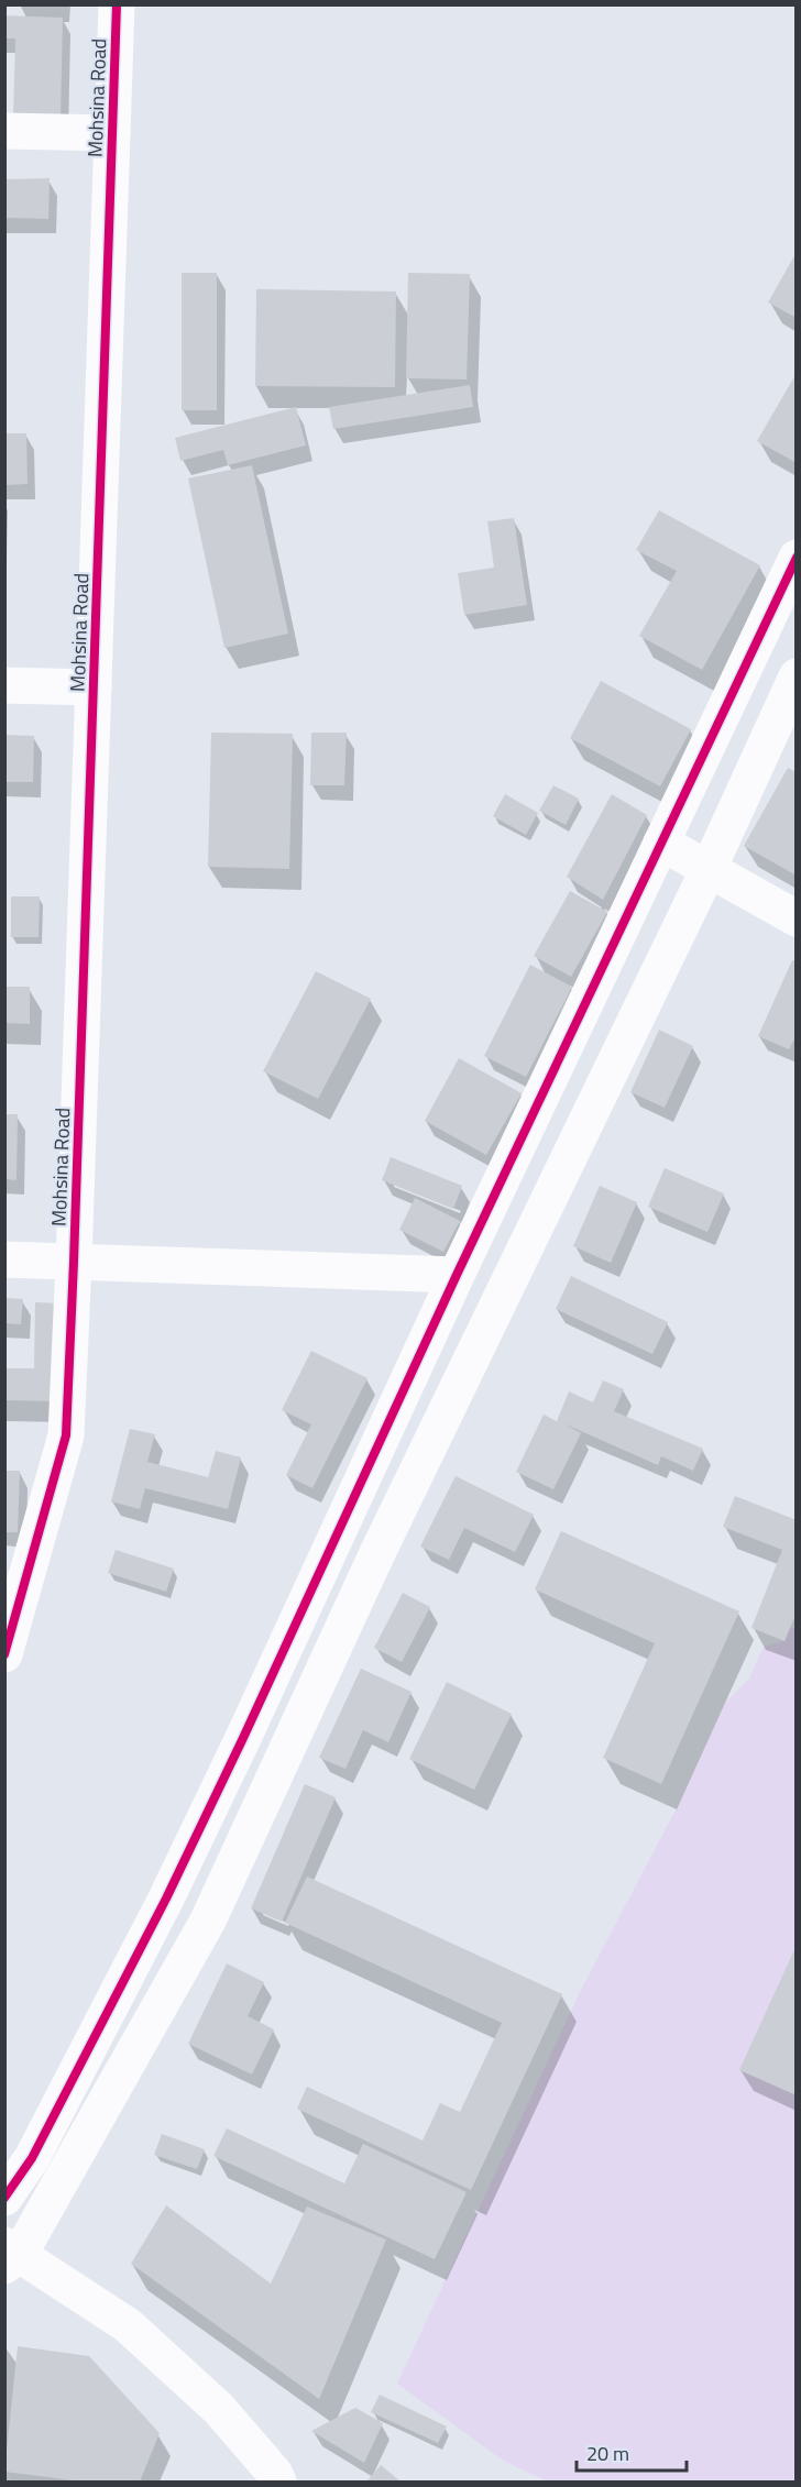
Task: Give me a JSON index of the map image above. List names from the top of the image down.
{
  "streets": {
    "street": ["Mohsina Road"]
  },
  "scale_bar": "20 m"
}
